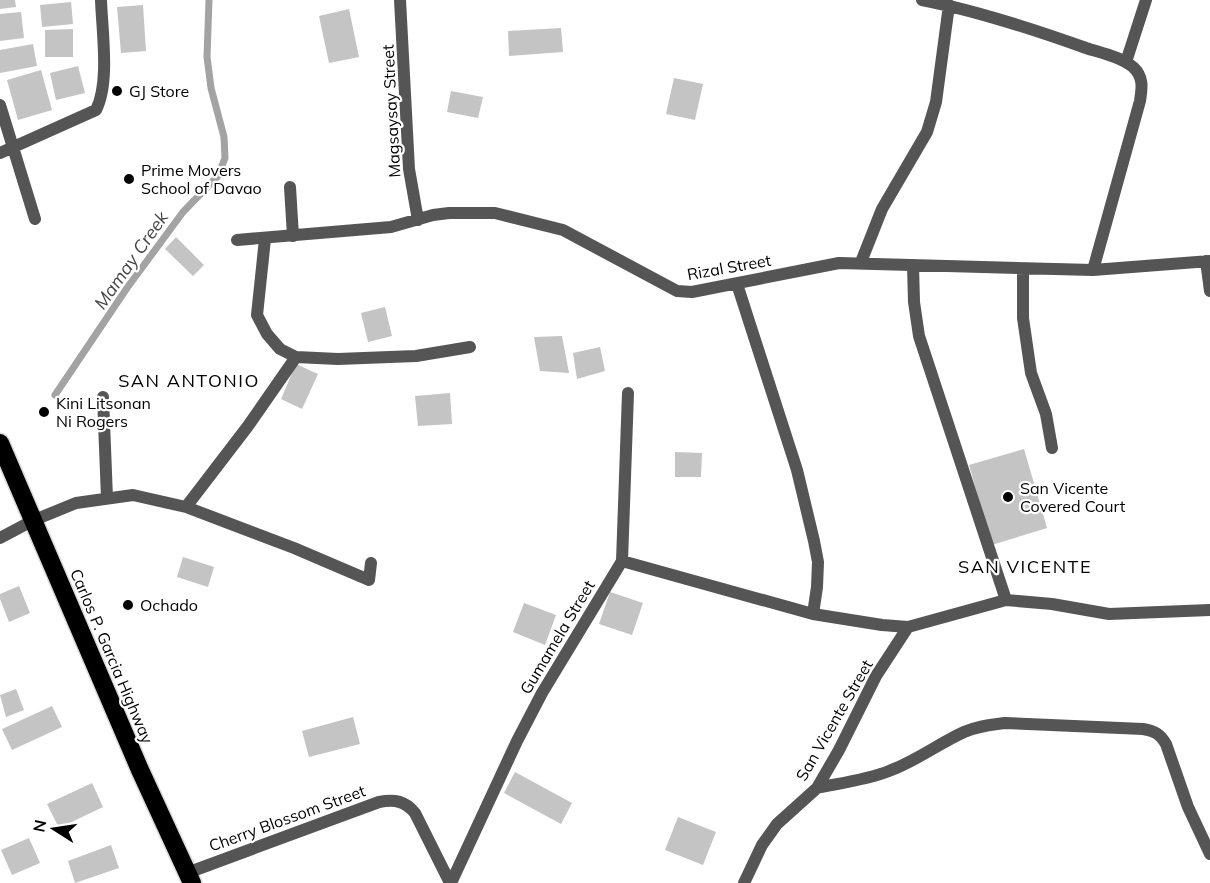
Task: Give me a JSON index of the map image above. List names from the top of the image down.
{
  "streets": {
    "highway": ["Carlos P. Garcia Highway"],
    "street": [
      "Magsaysay Street",
      "Rizal Street",
      "Gumamela Street",
      "San Vicente Street",
      "Cherry Blossom Street"
    ]
  },
  "crossings": [
    ["Magsaysay Street", "Rizal Street"],
    ["Gumamela Street", "Cherry Blossom Street"],
    ["Carlos P. Garcia Highway", "Cherry Blossom Street"]
  ],
  "districts": ["SAN ANTONIO", "SAN VICENTE"],
  "water": ["Mamay Creek"],
  "places": [
    "GJ Store",
    "Prime Movers School of Davao",
    "Kini Litsonan Ni Rogers",
    "San Vicente Covered Court",
    "Ochado"
  ],
  "north": "left"
}
